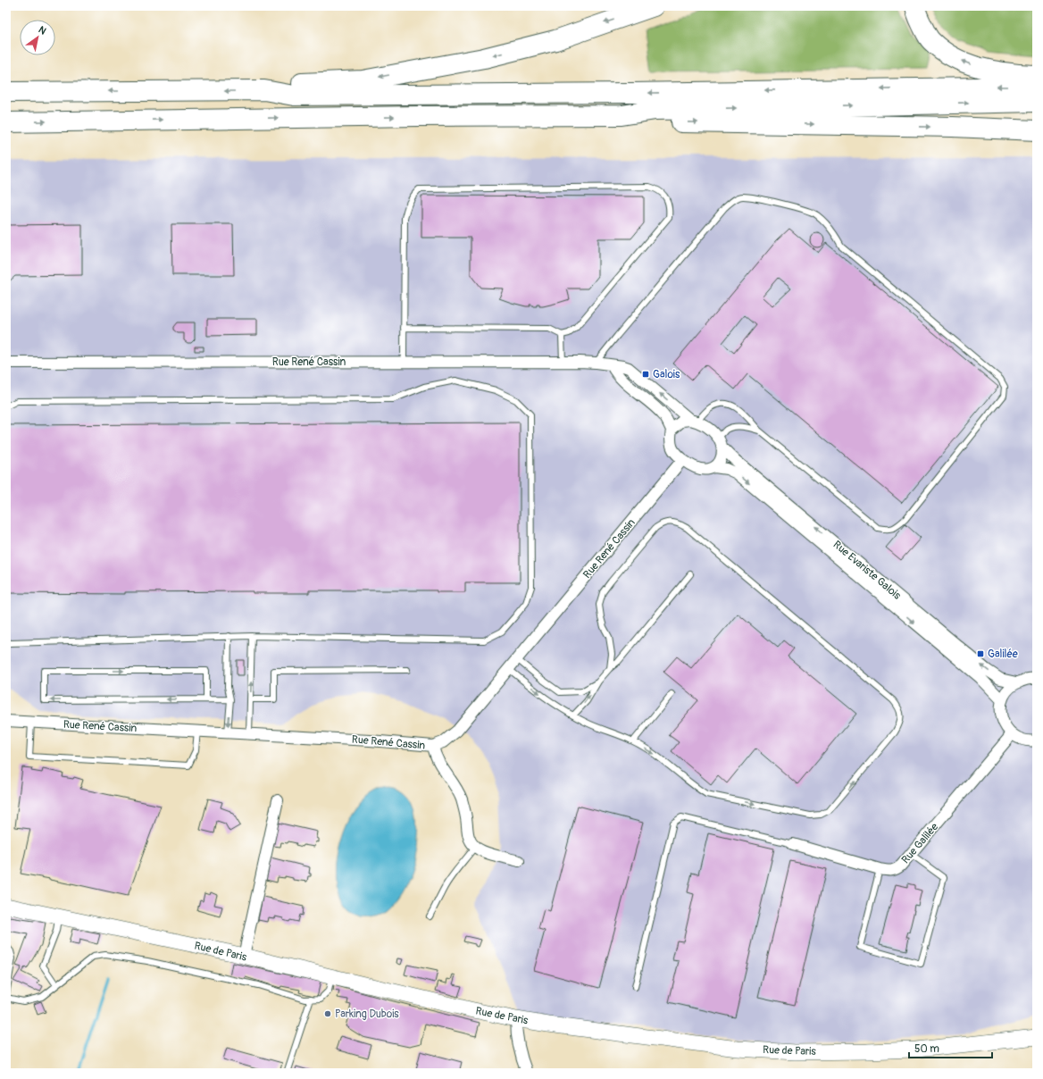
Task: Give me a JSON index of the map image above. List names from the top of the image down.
{
  "streets": {
    "street": [
      "Rue René Cassin",
      "Rue Evariste Galois",
      "Rue Galilée",
      "Rue de Paris"
    ]
  },
  "crossings": [
    ["Rue René Cassin", "Rue Evariste Galois"]
  ],
  "places": {
    "transit": ["Galois", "Galilée"],
    "other": ["Parking Dubois"]
  },
  "scale_bar": "50 m",
  "north": "top right"
}
